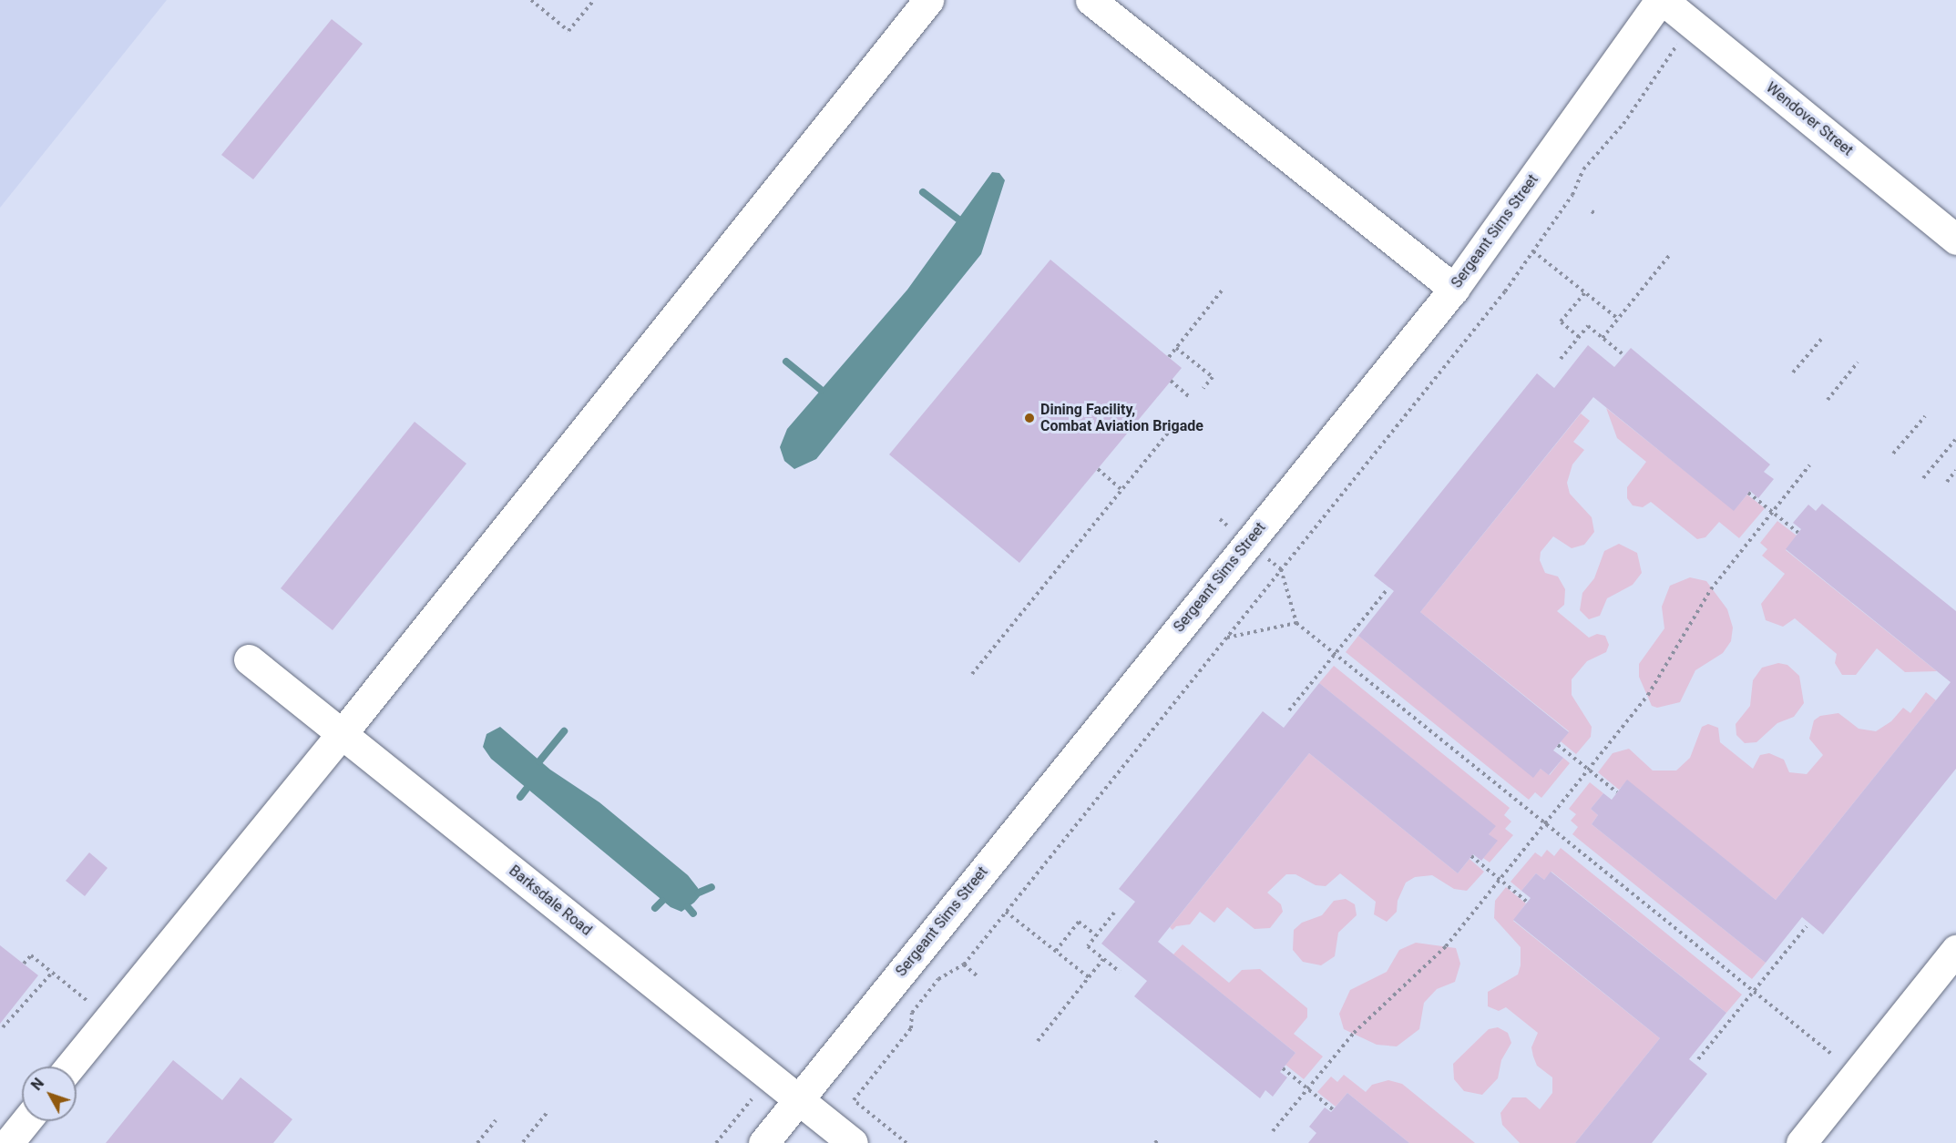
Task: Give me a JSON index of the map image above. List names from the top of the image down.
{
  "streets": {
    "street": ["Wendover Street", "Sergeant Sims Street", "Barksdale Road"]
  },
  "crossings": [
    ["Wendover Street", "Sergeant Sims Street"],
    ["Sergeant Sims Street", "Barksdale Road"]
  ],
  "places": ["Dining Facility, Combat Aviation Brigade"],
  "north": "top left"
}
